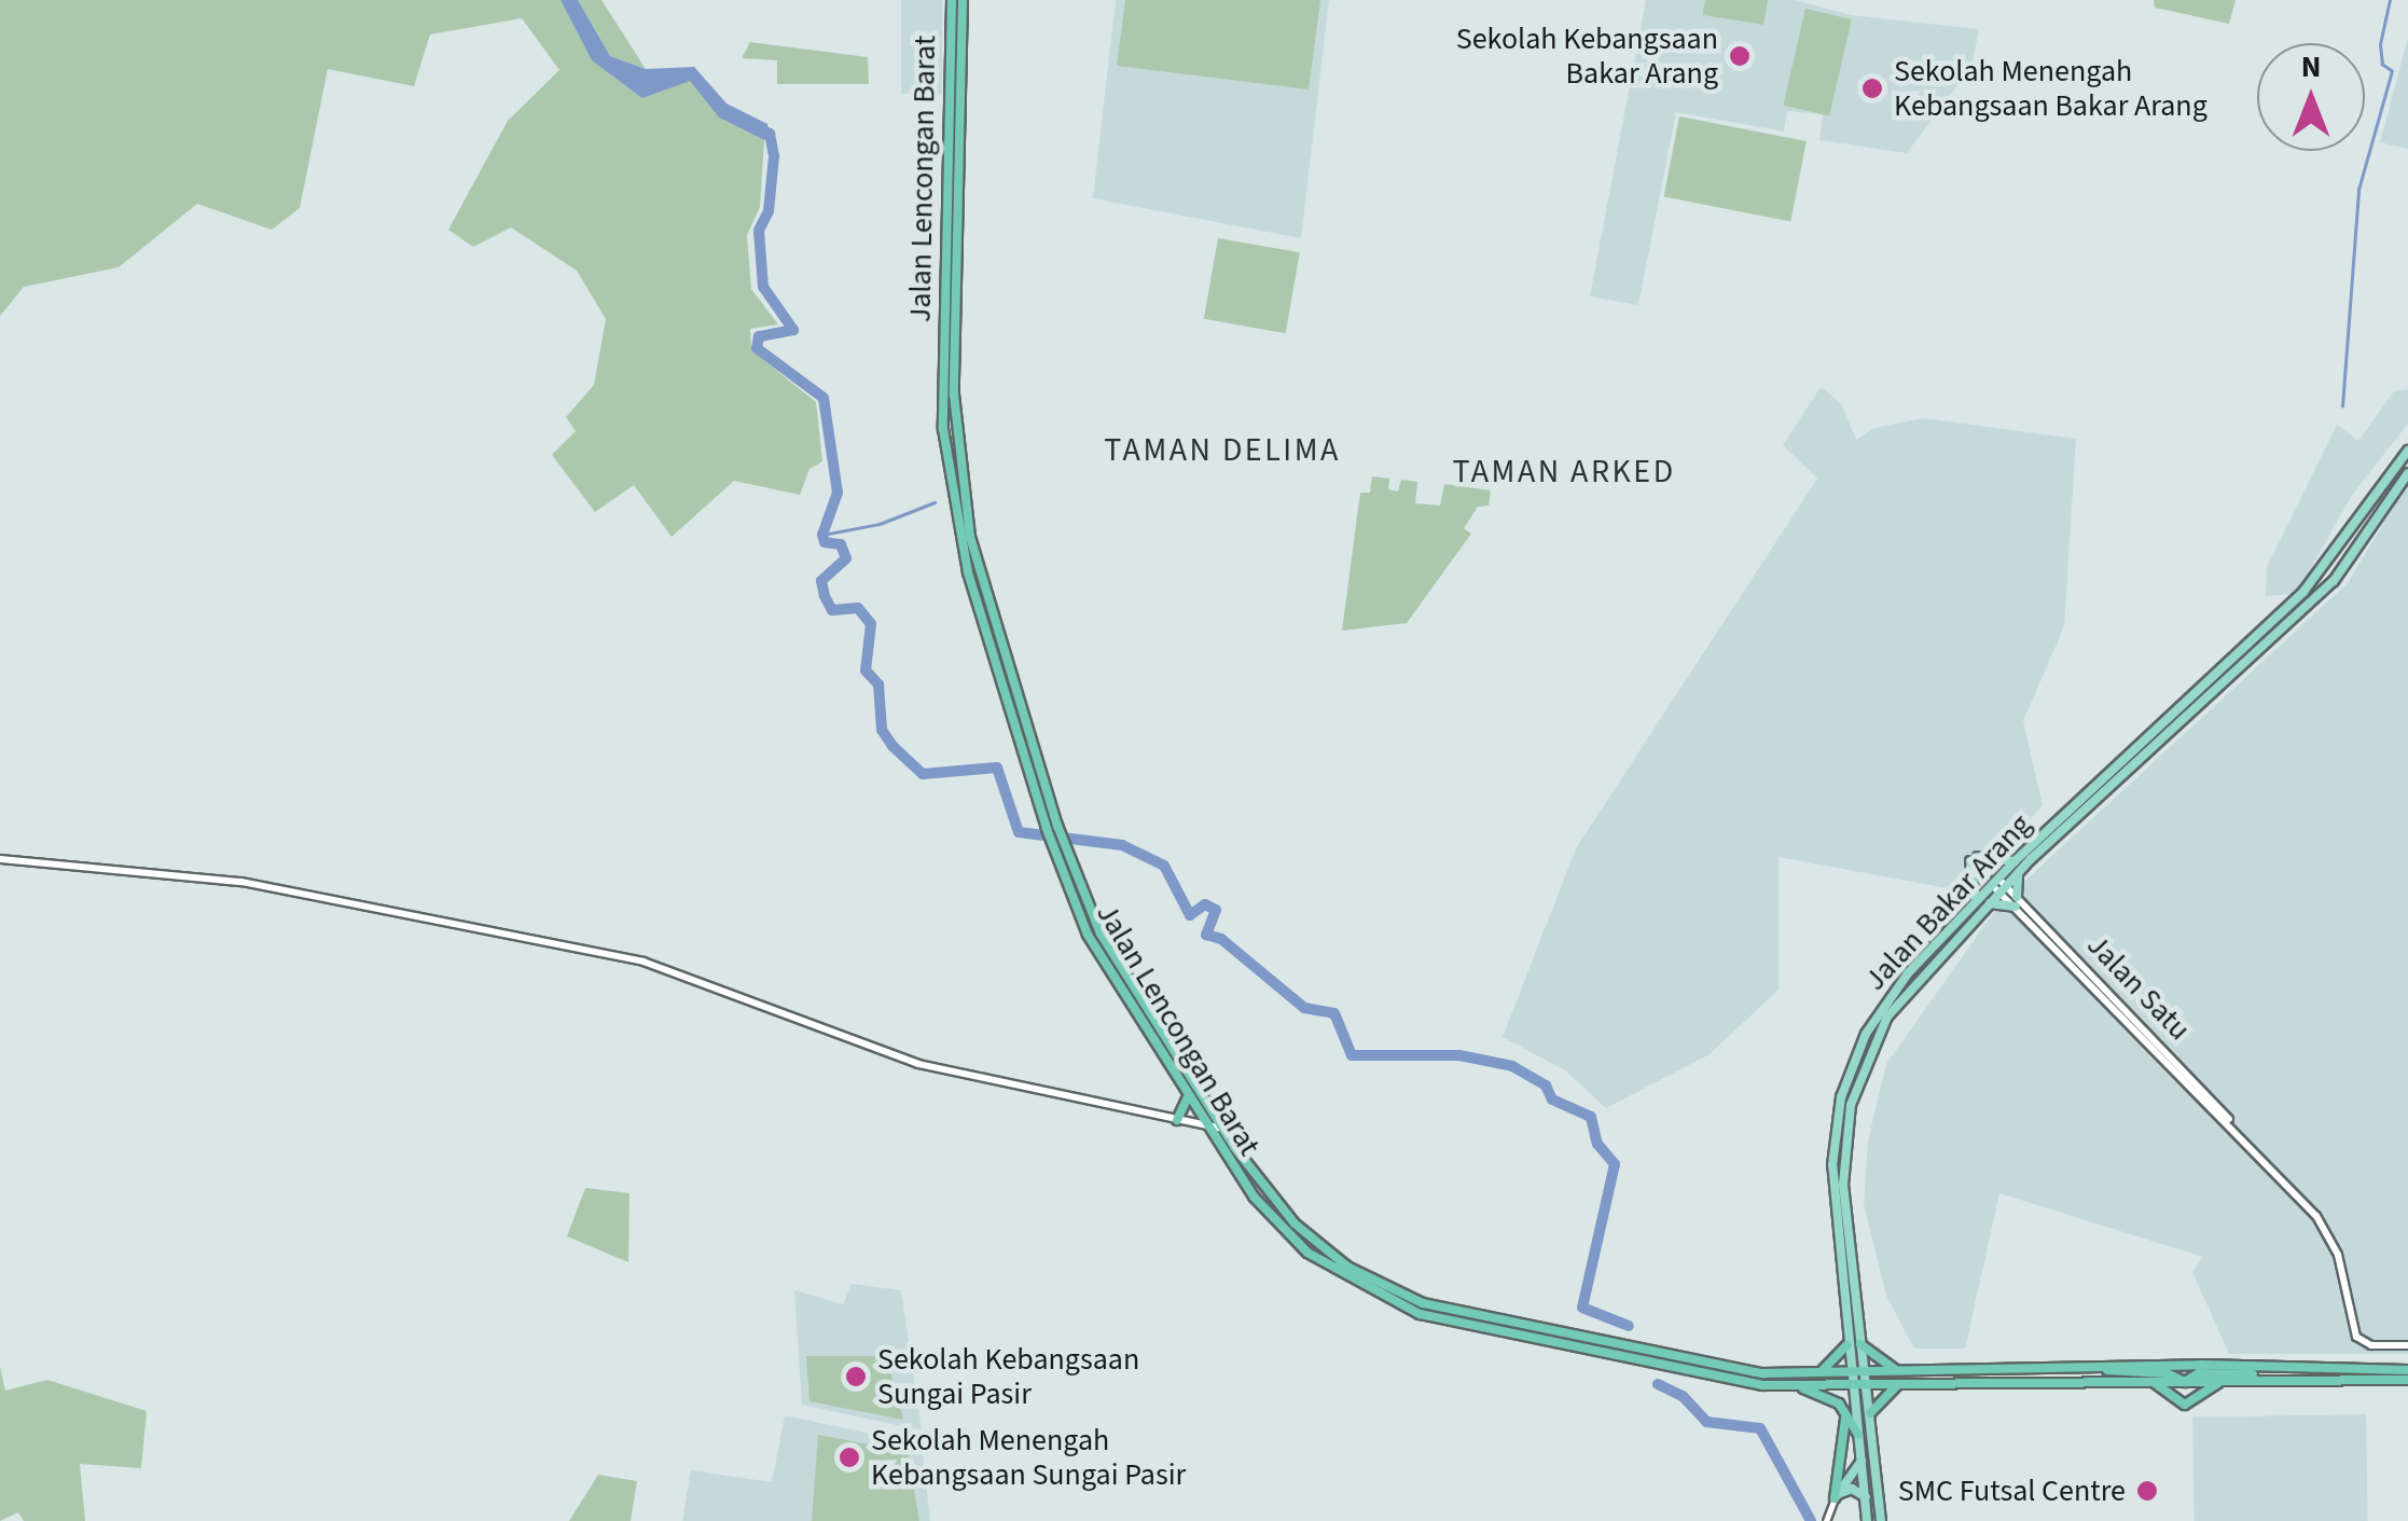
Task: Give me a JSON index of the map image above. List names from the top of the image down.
{
  "streets": {
    "highway": ["Jalan Lencongan Barat"],
    "main road": ["Jalan Bakar Arang", "Jalan Satu"]
  },
  "crossings": [
    ["Jalan Lencongan Barat", "Jalan Bakar Arang"],
    ["Jalan Bakar Arang", "Jalan Satu"]
  ],
  "districts": ["TAMAN DELIMA", "TAMAN ARKED"],
  "places": [
    "Sekolah Kebangsaan Bakar Arang",
    "Sekolah Menengah Kebangsaan Bakar Arang",
    "Sekolah Kebangsaan Sungai Pasir",
    "Sekolah Menengah Kebangsaan Sungai Pasir",
    "SMC Futsal Centre"
  ],
  "north": "top"
}
